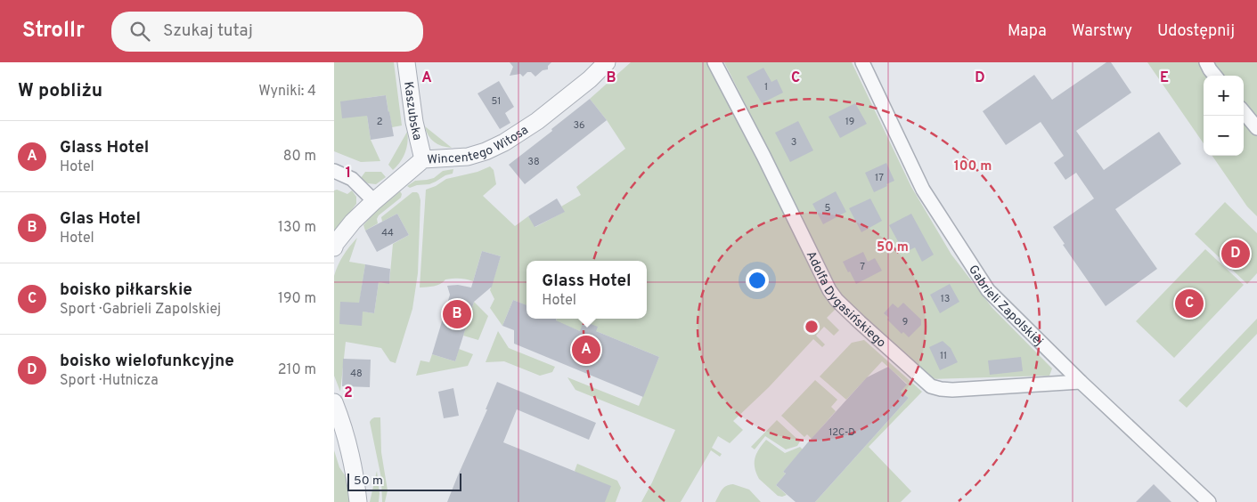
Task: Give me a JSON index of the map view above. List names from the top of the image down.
{
  "streets": {
    "street": [
      "Kaszubska",
      "Wincentego Witosa",
      "Adolfa Dygasińskiego",
      "Gabrieli Zapolskiej"
    ]
  },
  "crossings": [
    ["Kaszubska", "Wincentego Witosa"],
    ["Adolfa Dygasińskiego", "Gabrieli Zapolskiej"]
  ],
  "house_numbers": [
    "1",
    "51",
    "2",
    "19",
    "36",
    "3",
    "38",
    "17",
    "5",
    "44",
    "7",
    "13",
    "9",
    "11",
    "48",
    "12C-D"
  ],
  "scale_bar": "50 m",
  "page": {
    "header": "Strollr",
    "search": "Szukaj tutaj",
    "nav": ["Mapa", "Warstwy", "Udostępnij"],
    "heading": ["W pobliżu", "Wyniki: 4"],
    "map_buttons": ["+", "−"],
    "list": [
      {
        "mark": "A",
        "name": "Glass Hotel",
        "note": "Hotel",
        "value": "80 m"
      },
      {
        "mark": "B",
        "name": "Glas Hotel",
        "note": "Hotel",
        "value": "130 m"
      },
      {
        "mark": "C",
        "name": "boisko piłkarskie",
        "note": "Sport · Gabrieli Zapolskiej",
        "value": "190 m"
      },
      {
        "mark": "D",
        "name": "boisko wielofunkcyjne",
        "note": "Sport · Hutnicza",
        "value": "210 m"
      }
    ],
    "pins": [
      "D",
      "C",
      "B",
      "A"
    ],
    "popup": ["Glass Hotel", "Hotel"],
    "scale": "50 m"
  },
  "grid": {
    "columns": [
      "A",
      "B",
      "C",
      "D",
      "E"
    ],
    "rows": ["1", "2"]
  },
  "rings": ["100 m", "50 m"]
}
